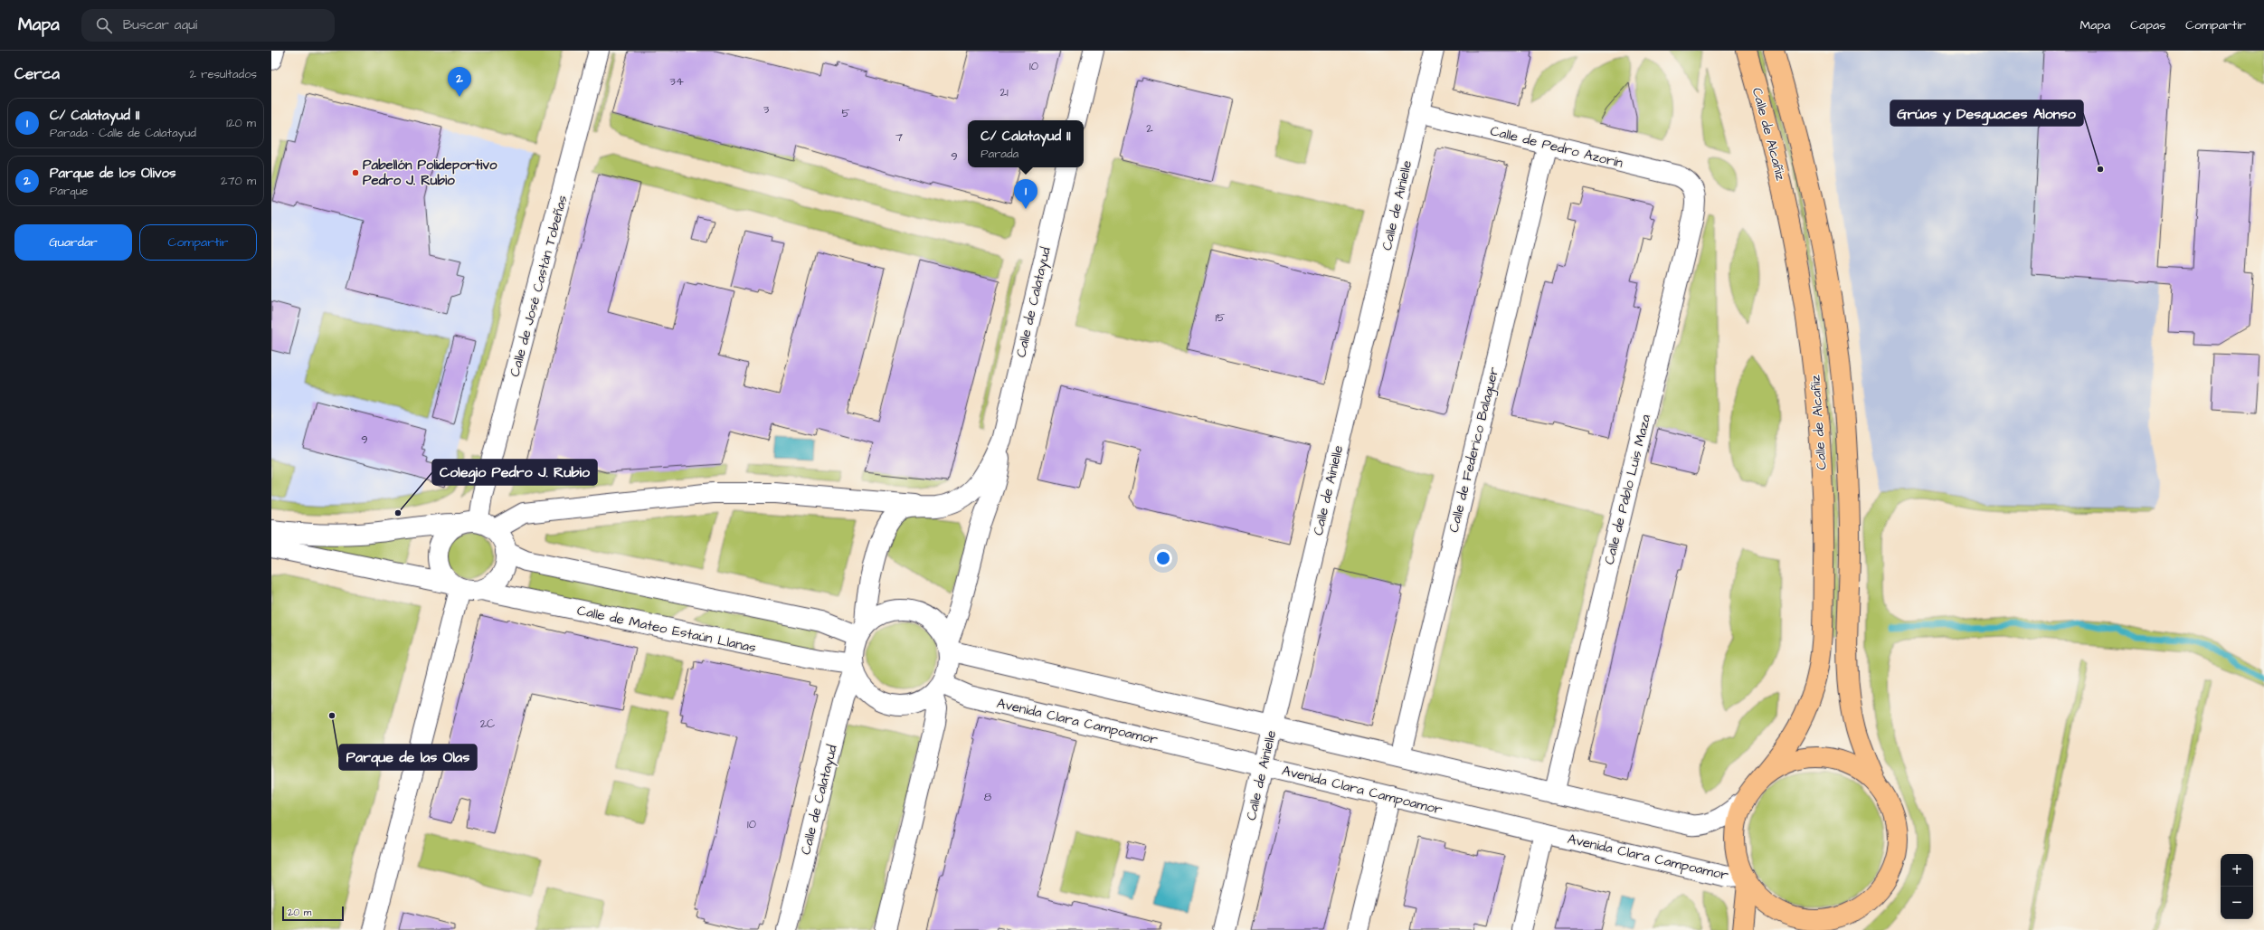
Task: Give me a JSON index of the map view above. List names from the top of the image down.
{
  "streets": {
    "main road": ["Calle de Alcañiz"],
    "street": [
      "Calle de Pedro Azorín",
      "Calle de Ainielle",
      "Calle de José Castán Tobeñas",
      "Calle de Calatayud",
      "Calle de Federico Balaguer",
      "Calle de Pablo Luis Maza",
      "Calle de Mateo Estaún Llanas",
      "Avenida Clara Campoamor"
    ]
  },
  "crossings": [
    ["Calle de Pedro Azorín", "Calle de Ainielle"],
    ["Calle de Pedro Azorín", "Calle de Federico Balaguer"],
    ["Calle de Pedro Azorín", "Calle de Pablo Luis Maza"],
    ["Calle de Ainielle", "Avenida Clara Campoamor"],
    ["Calle de José Castán Tobeñas", "Calle de Mateo Estaún Llanas"],
    ["Calle de Calatayud", "Calle de Mateo Estaún Llanas"],
    ["Calle de Calatayud", "Avenida Clara Campoamor"],
    ["Calle de Mateo Estaún Llanas", "Avenida Clara Campoamor"]
  ],
  "places": [
    "Grúas y Desguaces Alonso",
    "Pabellón Polideportivo Pedro J. Rubio",
    "Colegio Pedro J. Rubio",
    "Parque de las Olas"
  ],
  "house_numbers": [
    "10",
    "34",
    "21",
    "3",
    "5",
    "2",
    "7",
    "9",
    "15",
    "9",
    "2C",
    "8",
    "10"
  ],
  "scale_bar": "20 m",
  "page": {
    "header": "Mapa",
    "search": "Buscar aquí",
    "nav": ["Mapa", "Capas", "Compartir"],
    "heading": ["Cerca", "2 resultados"],
    "pins": ["2", "1"],
    "list": [
      {
        "mark": "1",
        "name": "C/ Calatayud II",
        "note": "Parada · Calle de Calatayud",
        "value": "120 m"
      },
      {
        "mark": "2",
        "name": "Parque de los Olivos",
        "note": "Parque",
        "value": "270 m"
      }
    ],
    "popup": ["C/ Calatayud II", "Parada"],
    "buttons": ["Guardar", "Compartir"],
    "map_buttons": ["+", "−"],
    "scale": "20 m"
  }
}
